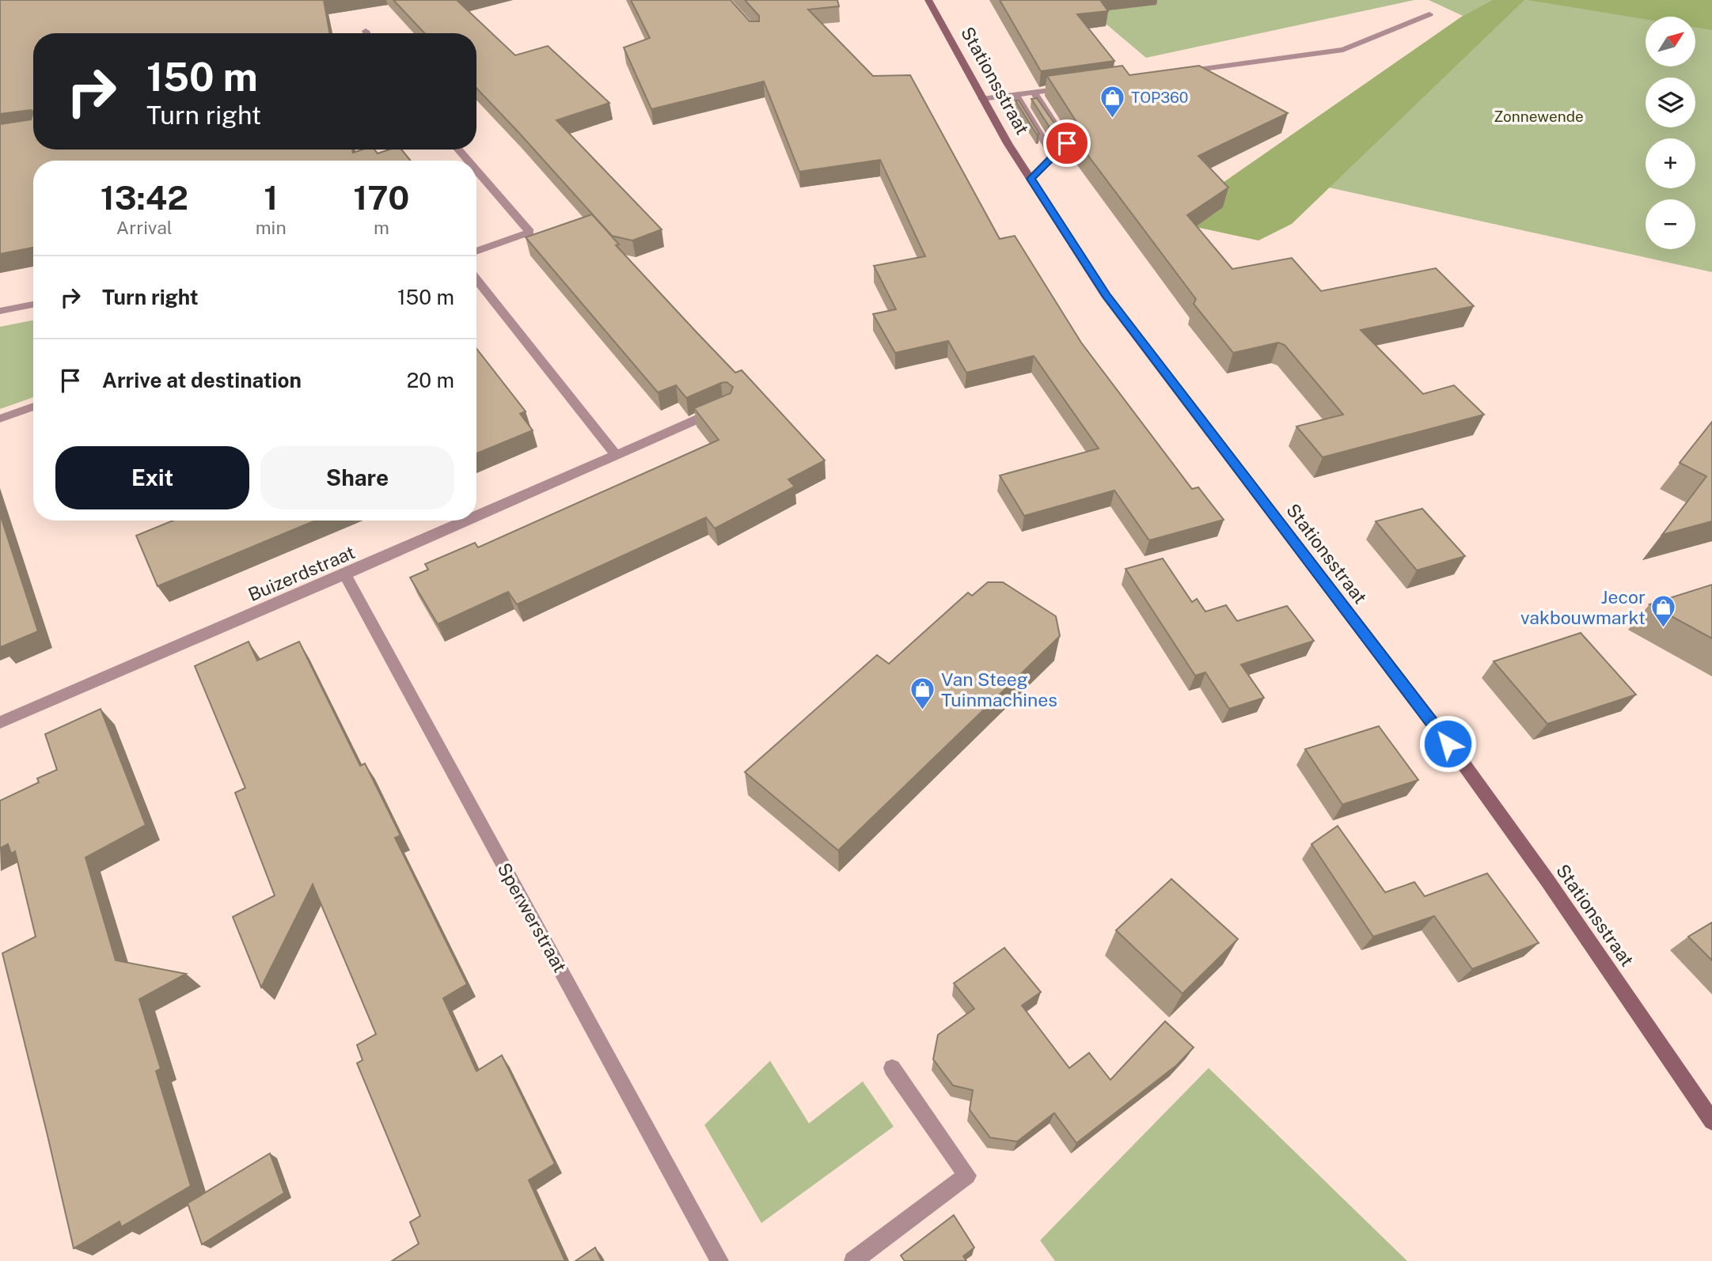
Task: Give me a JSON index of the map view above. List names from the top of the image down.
{
  "streets": {
    "street": ["Stationsstraat", "Buizerdstraat", "Sperwerstraat"]
  },
  "crossings": [
    ["Buizerdstraat", "Sperwerstraat"]
  ],
  "parks": ["Zonnewende"],
  "places": {
    "shop": ["TOP360", "Jecor vakbouwmarkt", "Van Steeg Tuinmachines"]
  },
  "north": "top right",
  "page": {
    "map_buttons": ["+", "−"],
    "turn": ["150 m", "Turn right"],
    "eta": [
      "13:42",
      "Arrival",
      "1",
      "min",
      "170",
      "m"
    ],
    "list": [
      {
        "name": "Turn right",
        "value": "150 m"
      },
      {
        "name": "Arrive at destination",
        "value": "20 m"
      }
    ],
    "buttons": ["Exit", "Share"]
  }
}
